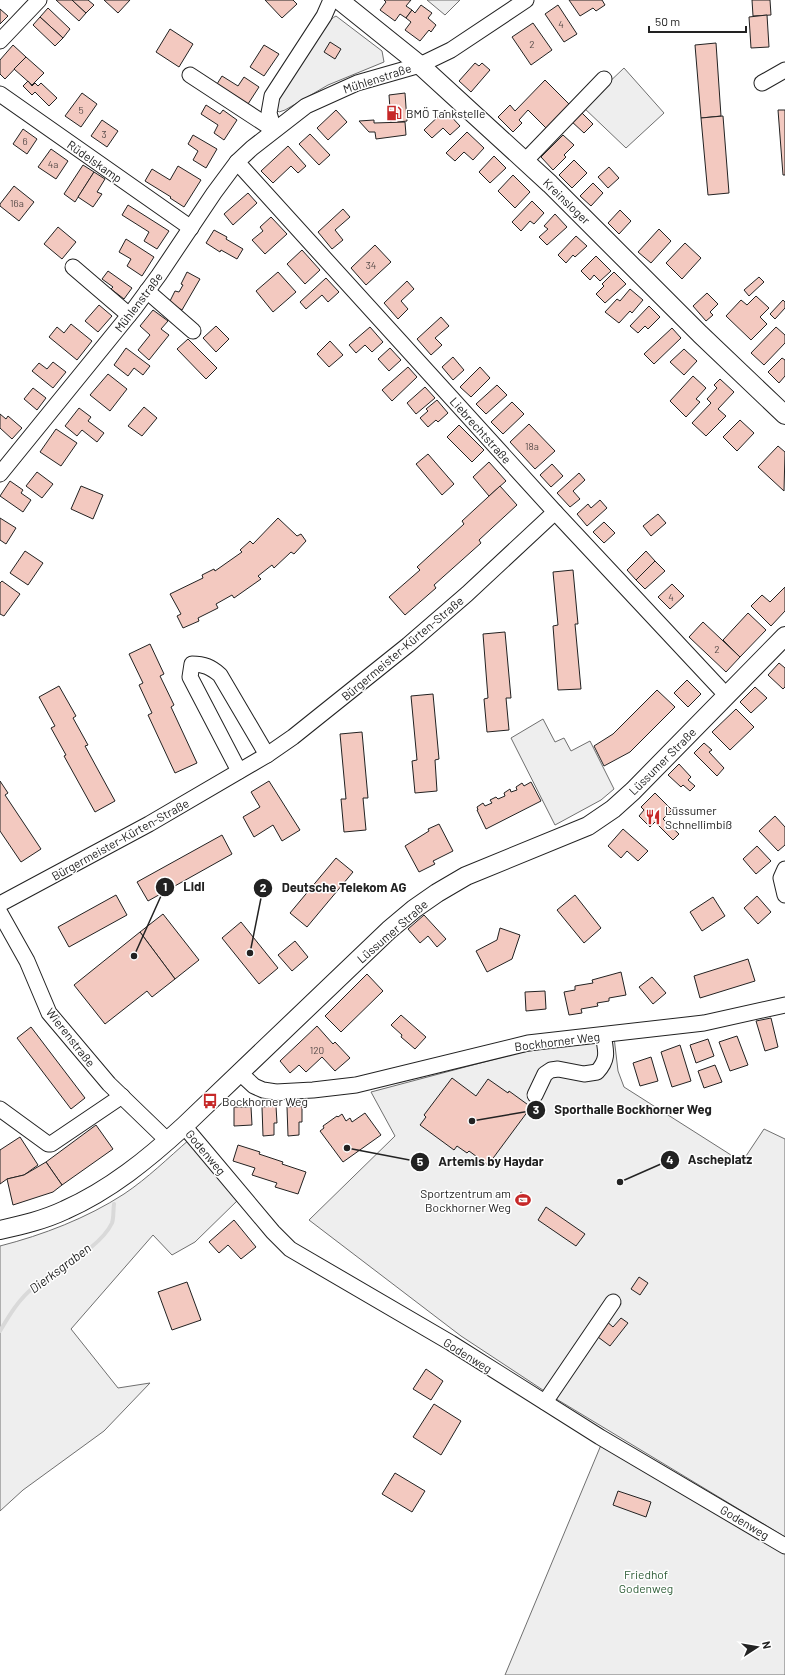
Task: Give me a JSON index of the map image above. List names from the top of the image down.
{
  "streets": {
    "main road": ["Kreinsloger", "Lüssumer Straße"],
    "street": [
      "Mühlenstraße",
      "Rüdelskamp",
      "Liebrechtstraße",
      "Bürgermeister-Kürten-Straße",
      "Wierenstraße",
      "Bockhorner Weg",
      "Godenweg"
    ]
  },
  "crossings": [
    ["Mühlenstraße", "Rüdelskamp"],
    ["Mühlenstraße", "Kreinsloger"],
    ["Mühlenstraße", "Liebrechtstraße"],
    ["Liebrechtstraße", "Bürgermeister-Kürten-Straße"],
    ["Liebrechtstraße", "Lüssumer Straße"],
    ["Lüssumer Straße", "Wierenstraße"],
    ["Lüssumer Straße", "Bockhorner Weg"],
    ["Lüssumer Straße", "Godenweg"]
  ],
  "water": ["Dierksgraben"],
  "parks": ["Friedhof Godenweg"],
  "places": {
    "fuel station": ["BMÖ Tankstelle"],
    "restaurant": ["Lüssumer Schnellimbiß"],
    "other": [
      "Deutsche Telekom AG",
      "Lidl",
      "Sporthalle Bockhorner Weg",
      "Artemis by Haydar",
      "Ascheplatz"
    ],
    "bus stop": ["Bockhorner Weg"],
    "sports": ["Sportzentrum am Bockhorner Weg"]
  },
  "house_numbers": [
    "4",
    "2",
    "5",
    "3",
    "6",
    "4a",
    "16a",
    "34",
    "18a",
    "4",
    "2",
    "120"
  ],
  "scale_bar": "50 m",
  "north": "right"
}
